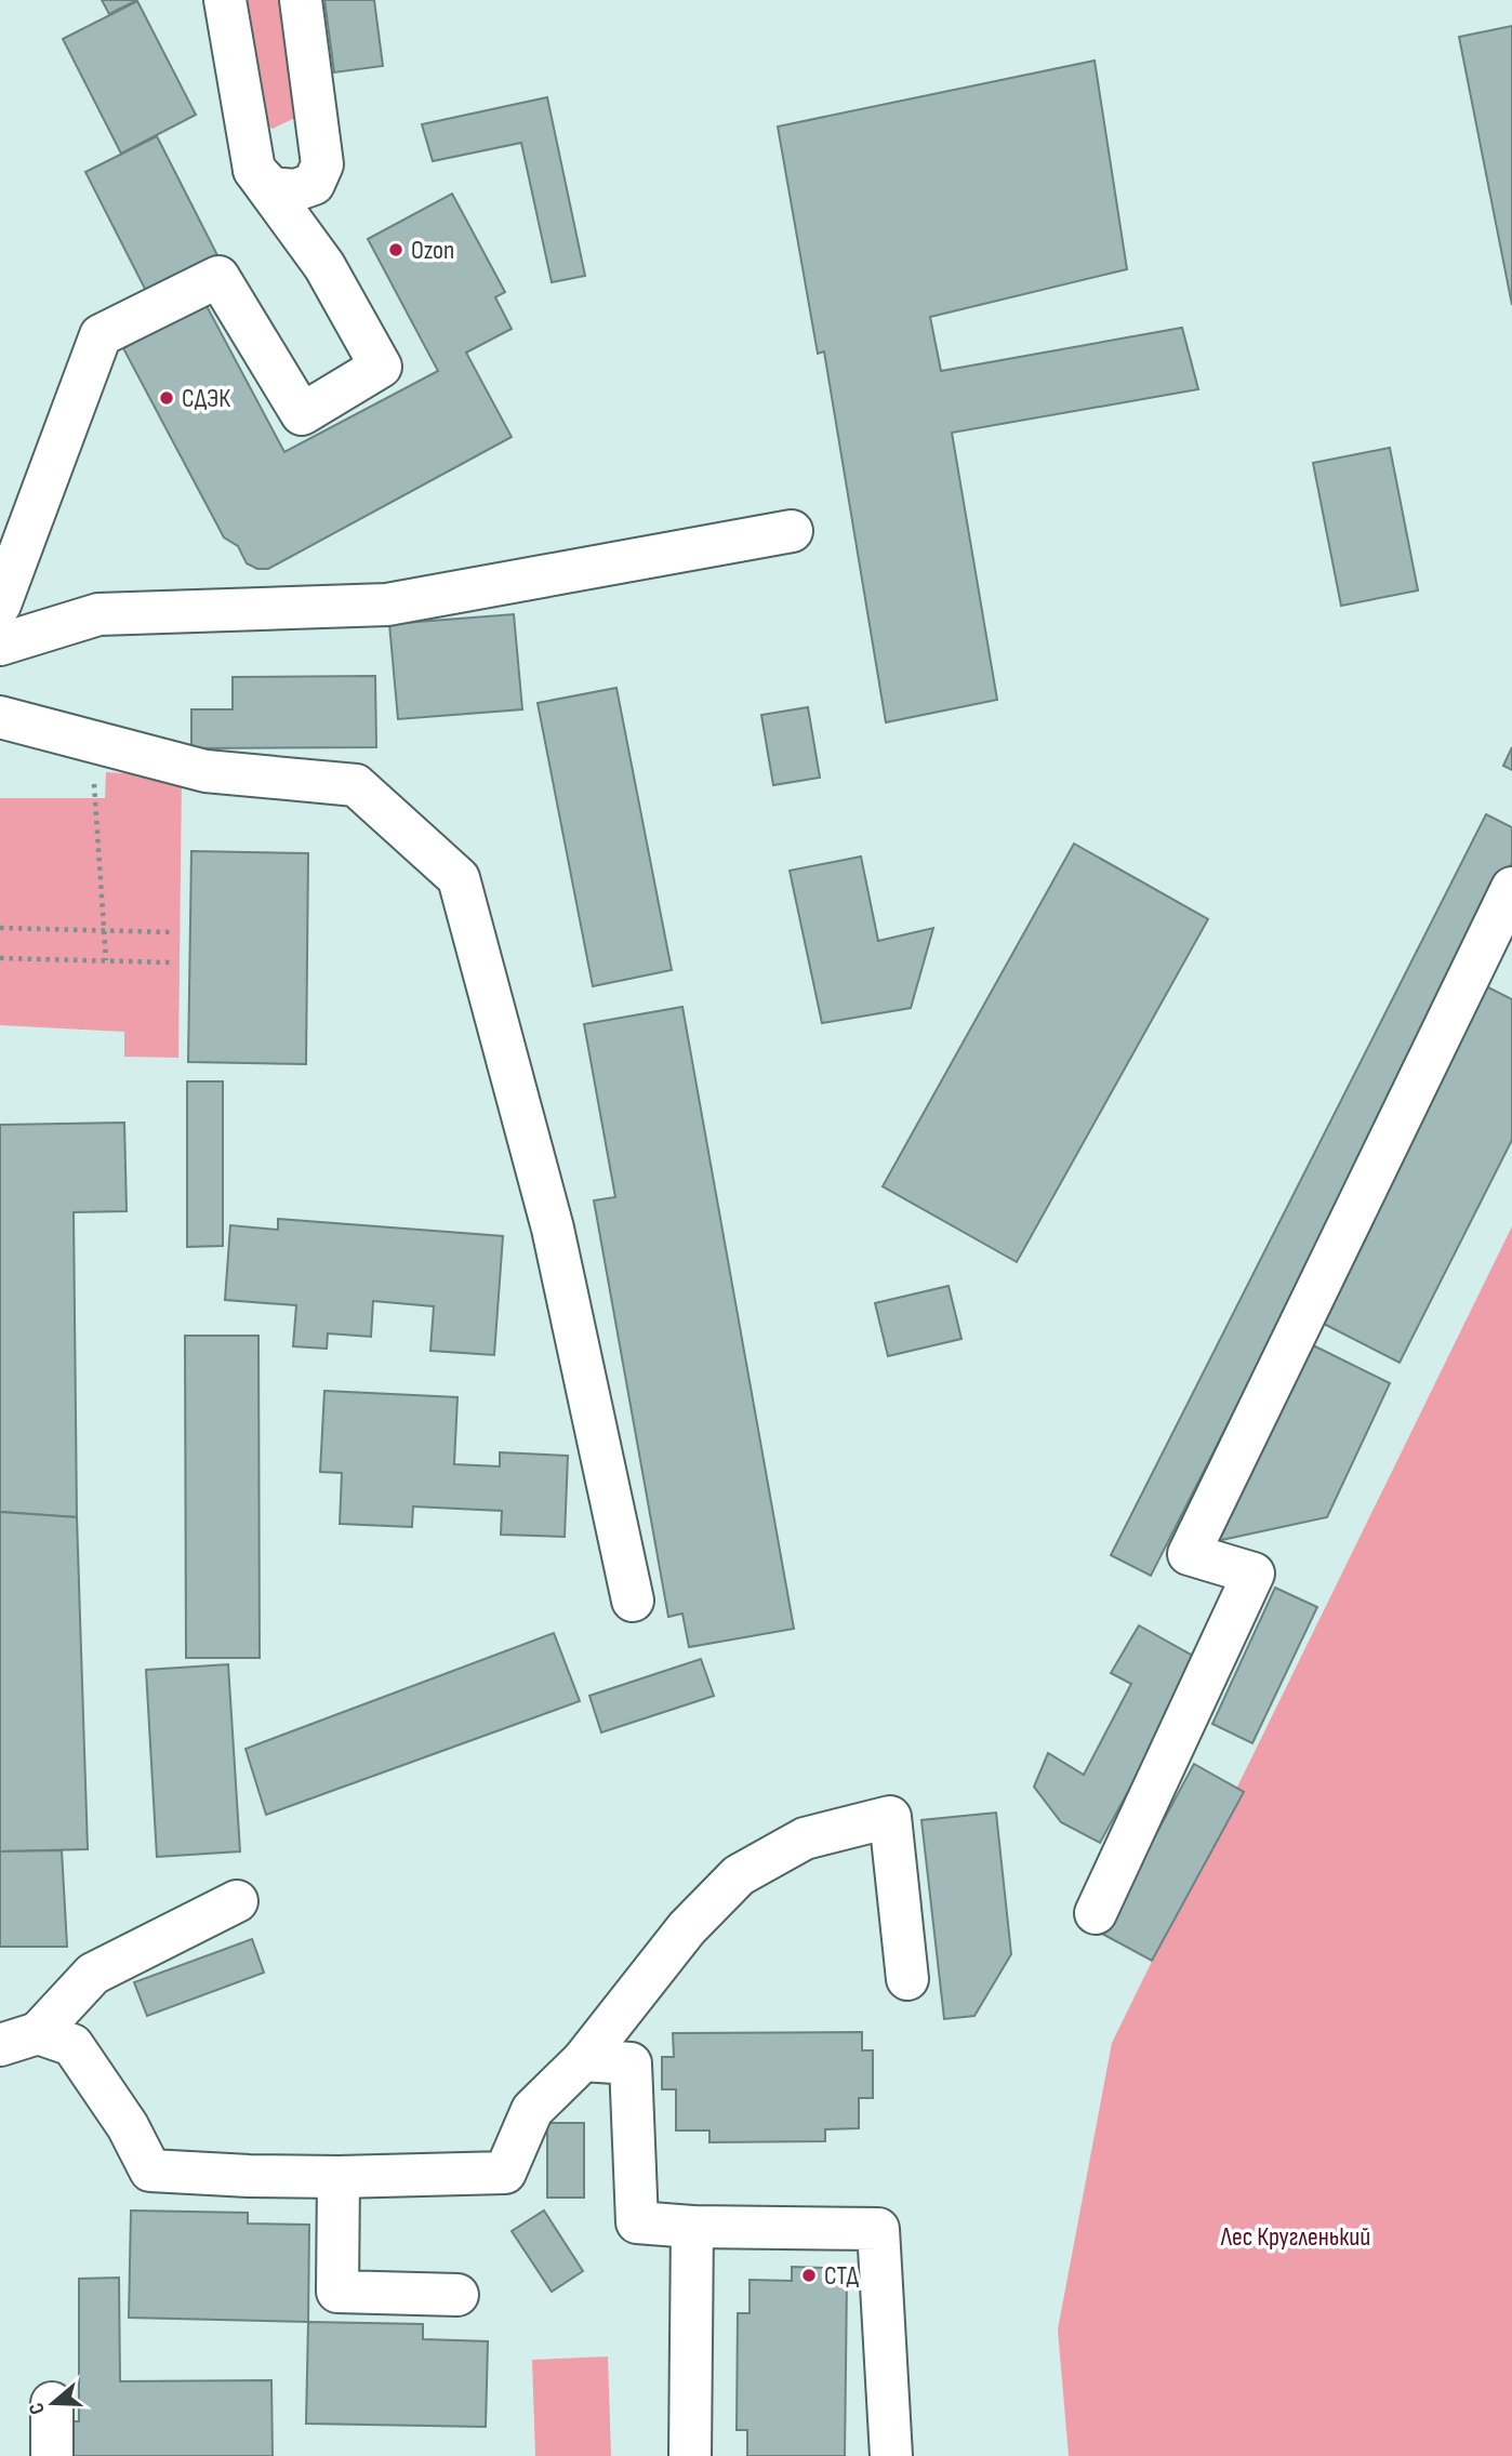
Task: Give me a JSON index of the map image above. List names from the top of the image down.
{
  "parks": ["Лес Кругленький"],
  "places": ["Ozon", "СДЭК", "СТД"],
  "north": "left"
}
